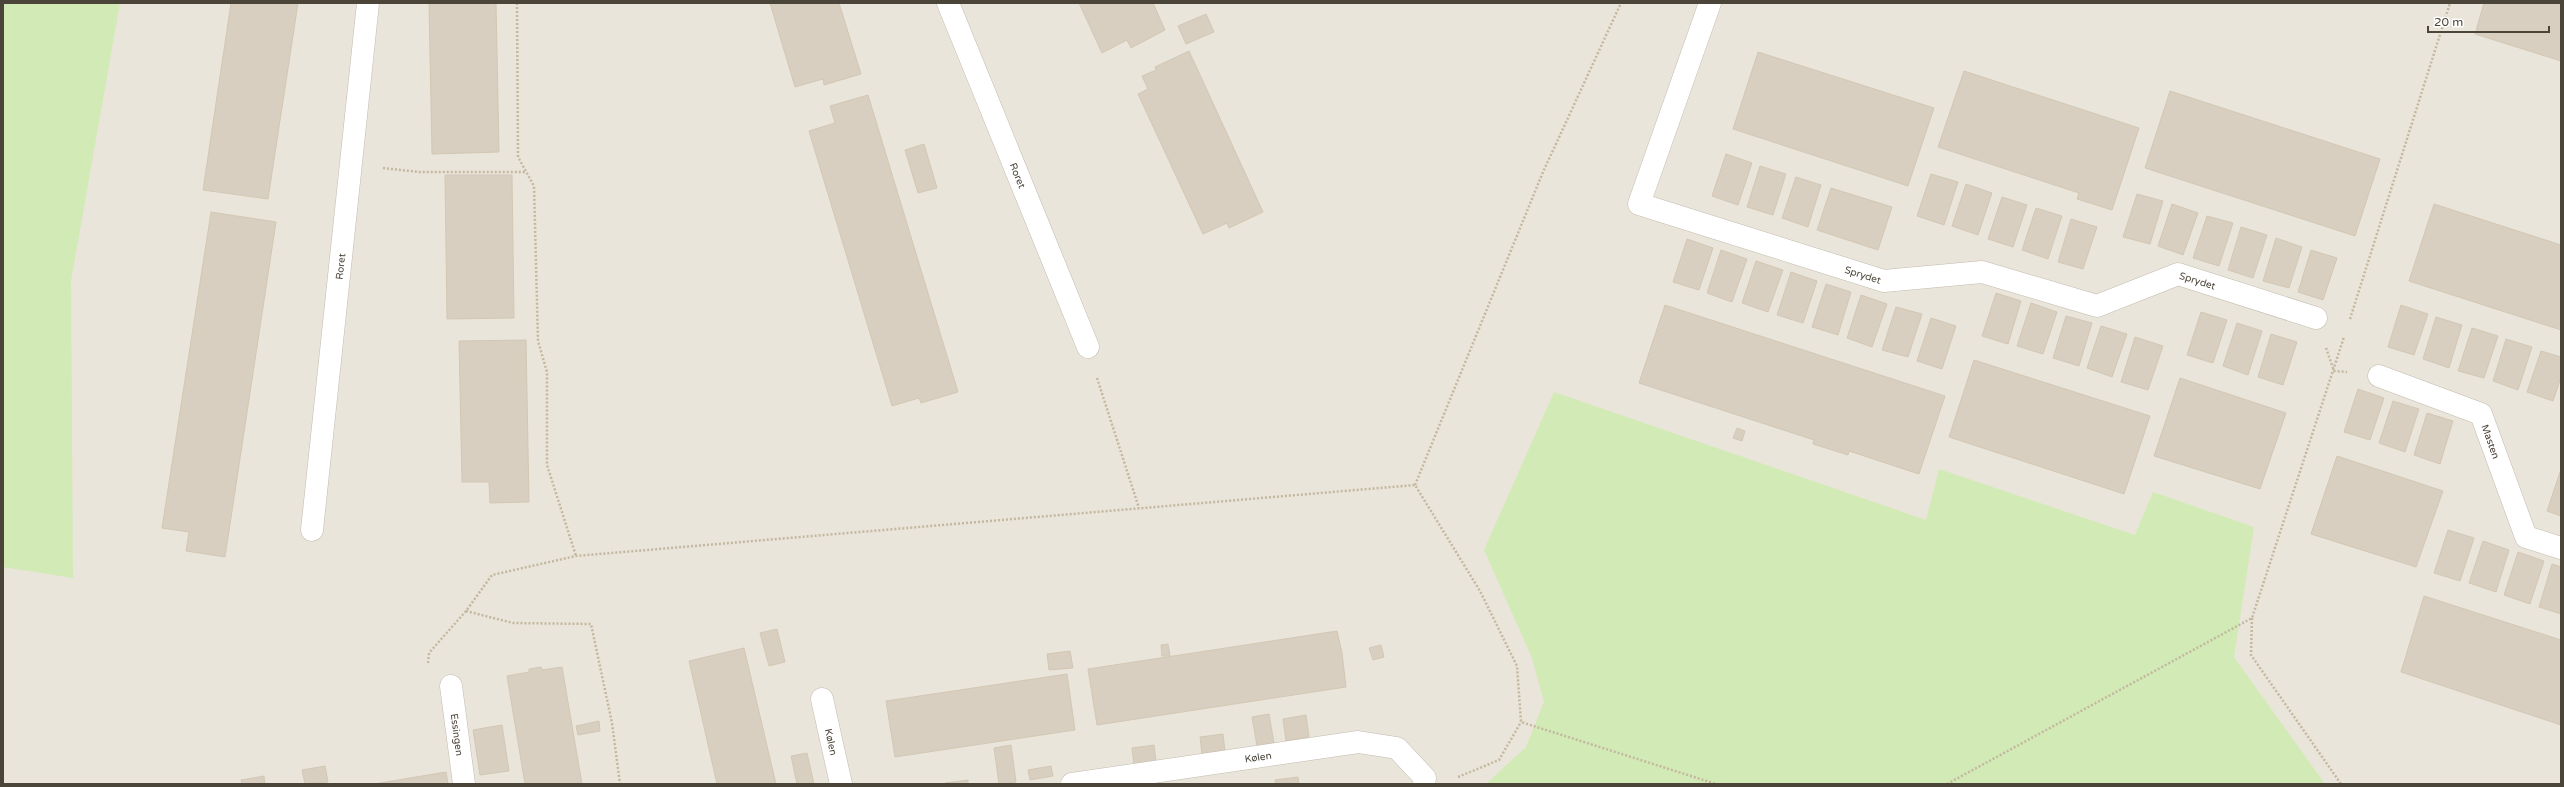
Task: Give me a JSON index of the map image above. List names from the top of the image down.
{
  "streets": {
    "street": [
      "Roret",
      "Sprydet",
      "Masten",
      "Essingen",
      "Kølen"
    ]
  },
  "scale_bar": "20 m"
}
